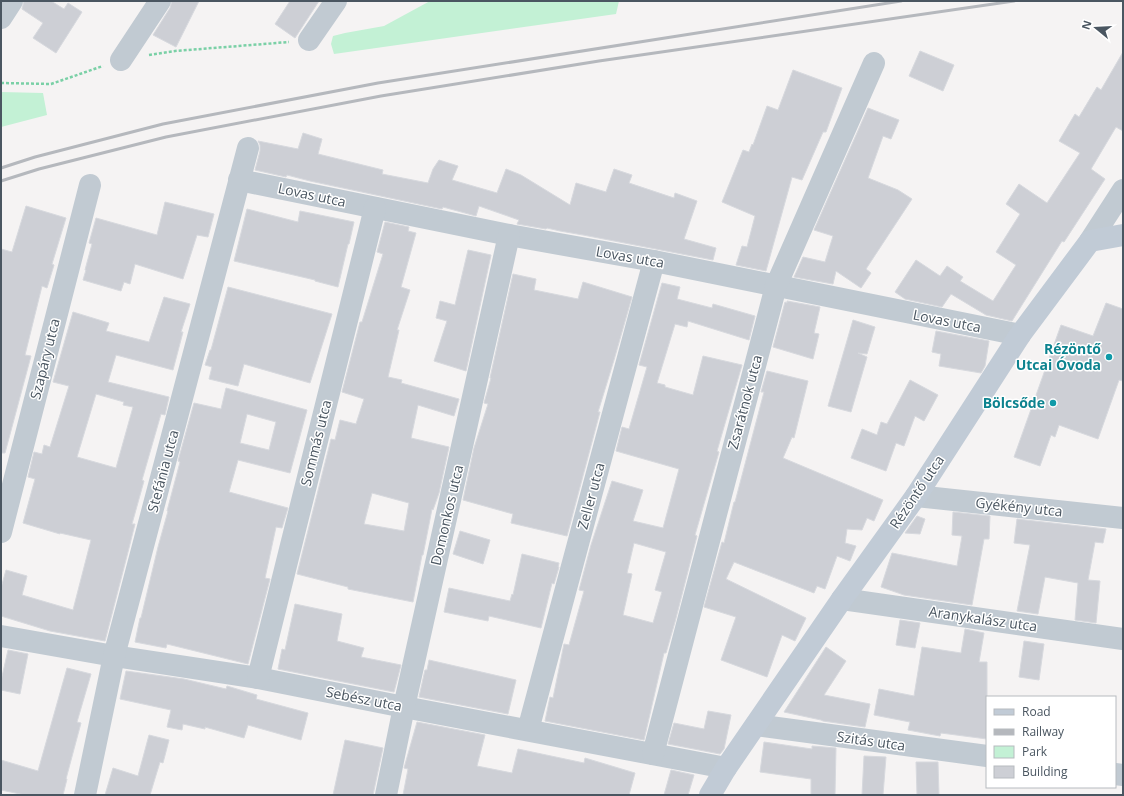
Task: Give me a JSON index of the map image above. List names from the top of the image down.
{
  "streets": {
    "main road": ["Rézöntő utca"],
    "street": [
      "Lovas utca",
      "Szapáry utca",
      "Zsarátnok utca",
      "Sommás utca",
      "Stefánia utca",
      "Zeller utca",
      "Gyékény utca",
      "Domonkos utca",
      "Aranykalász utca",
      "Sebész utca",
      "Szitás utca"
    ]
  },
  "crossings": [
    ["Lovas utca", "Zsarátnok utca"],
    ["Lovas utca", "Sommás utca"],
    ["Lovas utca", "Stefánia utca"],
    ["Lovas utca", "Rézöntő utca"],
    ["Lovas utca", "Zeller utca"],
    ["Lovas utca", "Domonkos utca"],
    ["Zsarátnok utca", "Sebész utca"],
    ["Sommás utca", "Sebész utca"],
    ["Stefánia utca", "Sebész utca"],
    ["Rézöntő utca", "Gyékény utca"],
    ["Rézöntő utca", "Aranykalász utca"],
    ["Rézöntő utca", "Sebész utca"],
    ["Rézöntő utca", "Szitás utca"],
    ["Zeller utca", "Sebész utca"],
    ["Domonkos utca", "Sebész utca"]
  ],
  "places": ["Rézöntő Utcai Óvoda", "Bölcsőde"],
  "legend": [
    "Road",
    "Railway",
    "Park",
    "Building"
  ],
  "north": "left"
}
